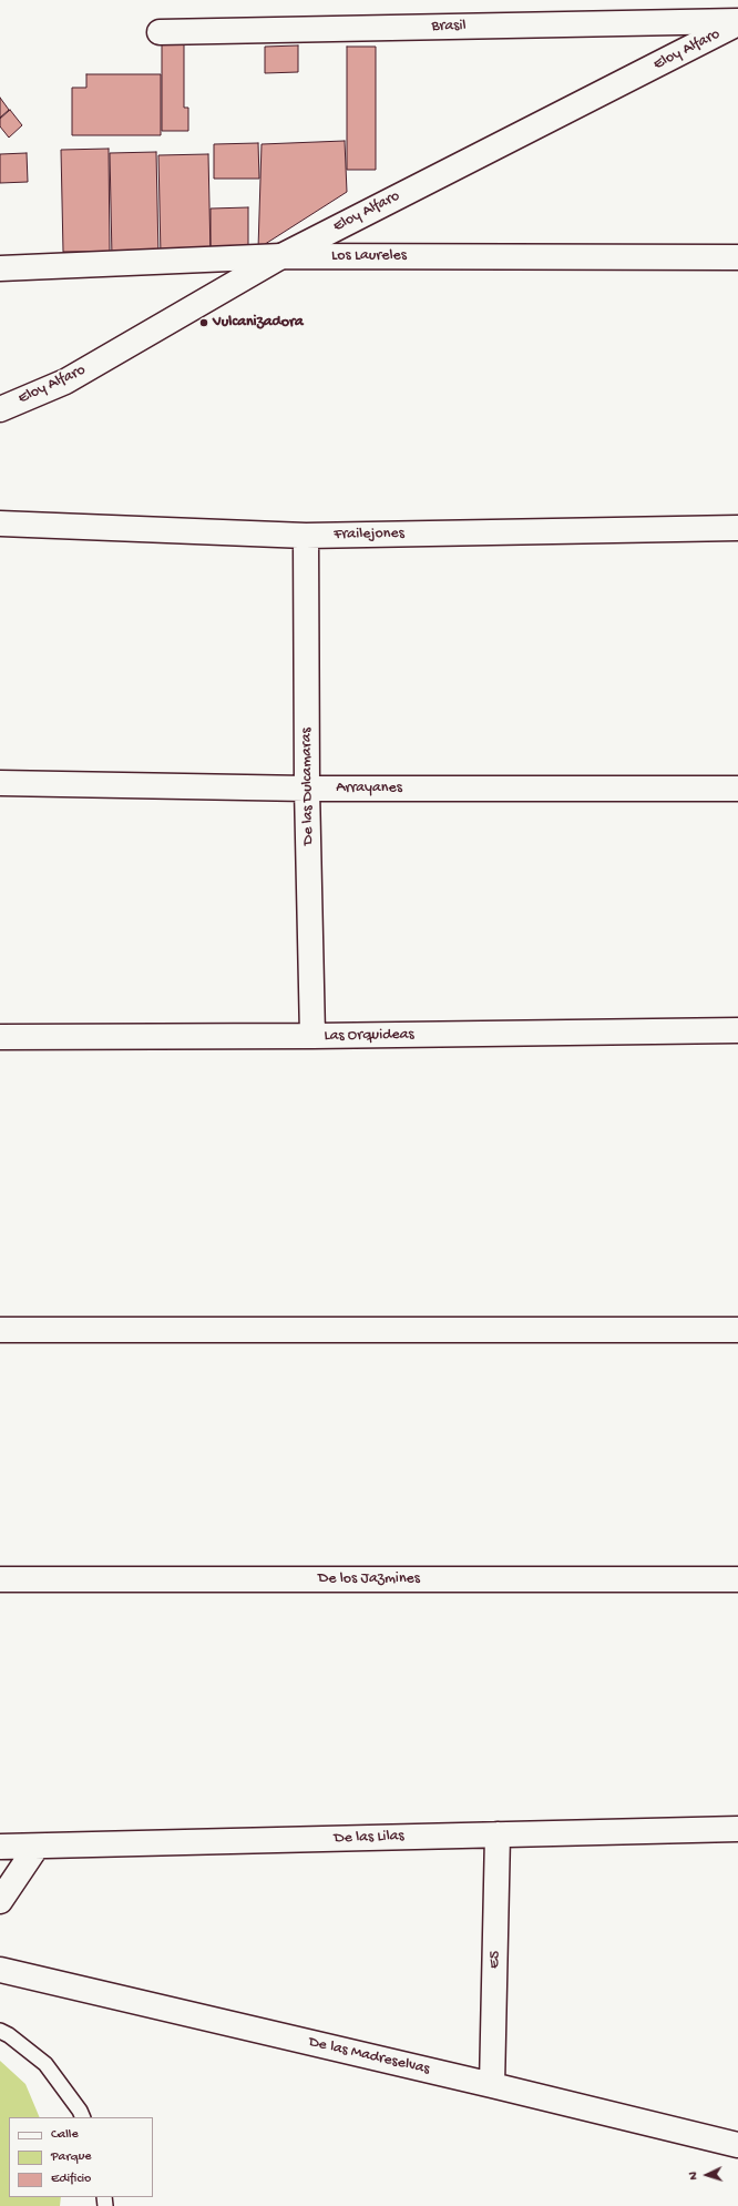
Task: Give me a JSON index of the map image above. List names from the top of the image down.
{
  "streets": {
    "street": [
      "Brasil",
      "Eloy Alfaro",
      "Los Laureles",
      "Frailejones",
      "De las Dulcamaras",
      "Arrayanes",
      "Las Orquideas",
      "De los Jazmines",
      "De las Lilas",
      "E5",
      "De las Madreselvas"
    ]
  },
  "crossings": [
    ["Brasil", "Eloy Alfaro"],
    ["Eloy Alfaro", "Los Laureles"],
    ["Frailejones", "De las Dulcamaras"],
    ["De las Dulcamaras", "Arrayanes"],
    ["De las Dulcamaras", "Las Orquideas"],
    ["De las Lilas", "E5"],
    ["E5", "De las Madreselvas"]
  ],
  "places": ["Vulcanizadora"],
  "legend": ["Calle", "Parque", "Edificio"],
  "north": "left"
}
